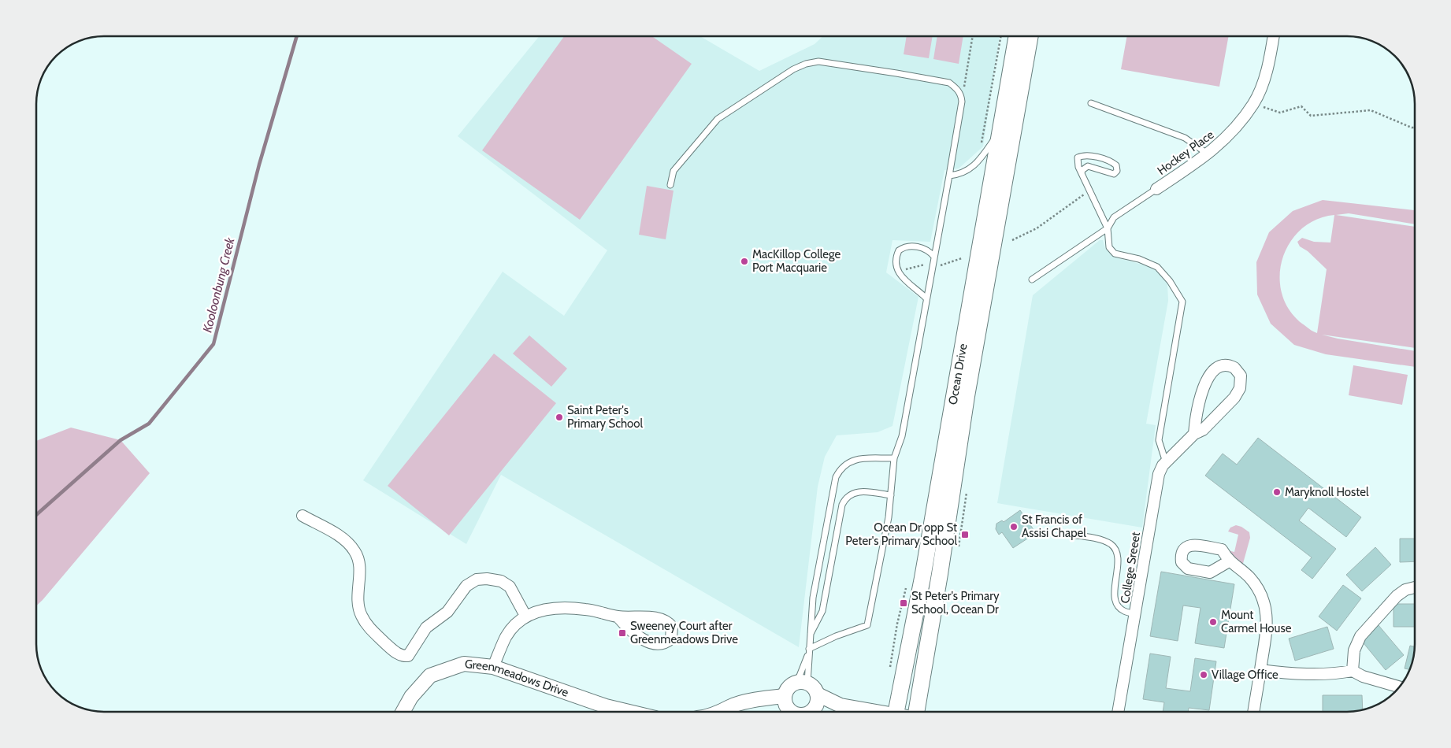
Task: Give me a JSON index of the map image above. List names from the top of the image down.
{
  "streets": {
    "main road": ["Ocean Drive"],
    "street": ["Hockey Place", "College Sreeet", "Greenmeadows Drive"]
  },
  "water": ["Kooloonbung Creek"],
  "places": {
    "other": [
      "MacKillop College Port Macquarie",
      "Saint Peter's Primary School",
      "Maryknoll Hostel",
      "St Francis of Assisi Chapel",
      "Mount Carmel House",
      "Village Office"
    ],
    "transit": ["Ocean Dr opp St Peter's Primary School", "St Peter's Primary School, Ocean Dr", "Sweeney Court after Greenmeadows Drive"]
  }
}
